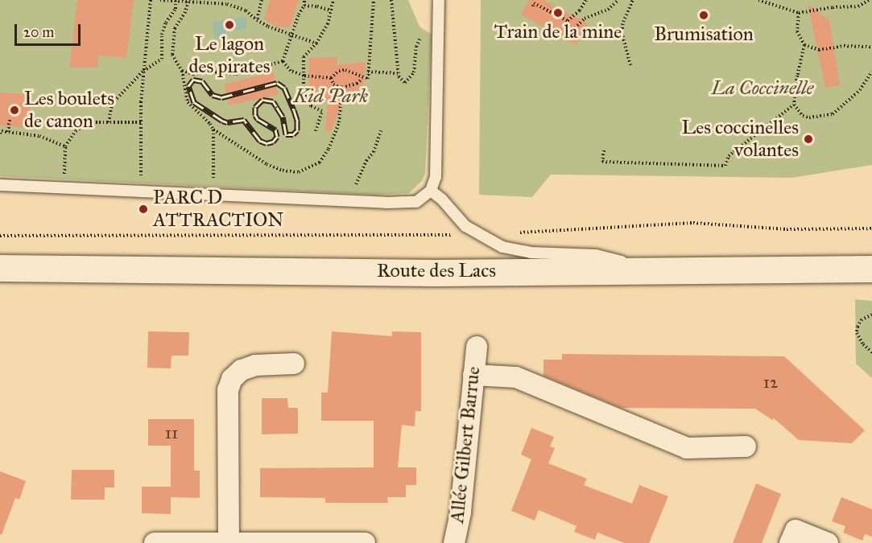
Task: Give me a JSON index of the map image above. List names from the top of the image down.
{
  "streets": {
    "main road": ["Route des Lacs"],
    "street": ["Allée Gilbert Barrue"]
  },
  "parks": ["La Coccinelle", "Kid Park"],
  "places": [
    "Train de la mine",
    "Brumisation",
    "Le lagon des pirates",
    "Les boulets de canon",
    "Les coccinelles volantes",
    "PARC D ATTRACTION"
  ],
  "house_numbers": ["12", "11"],
  "scale_bar": "20 m"
}
